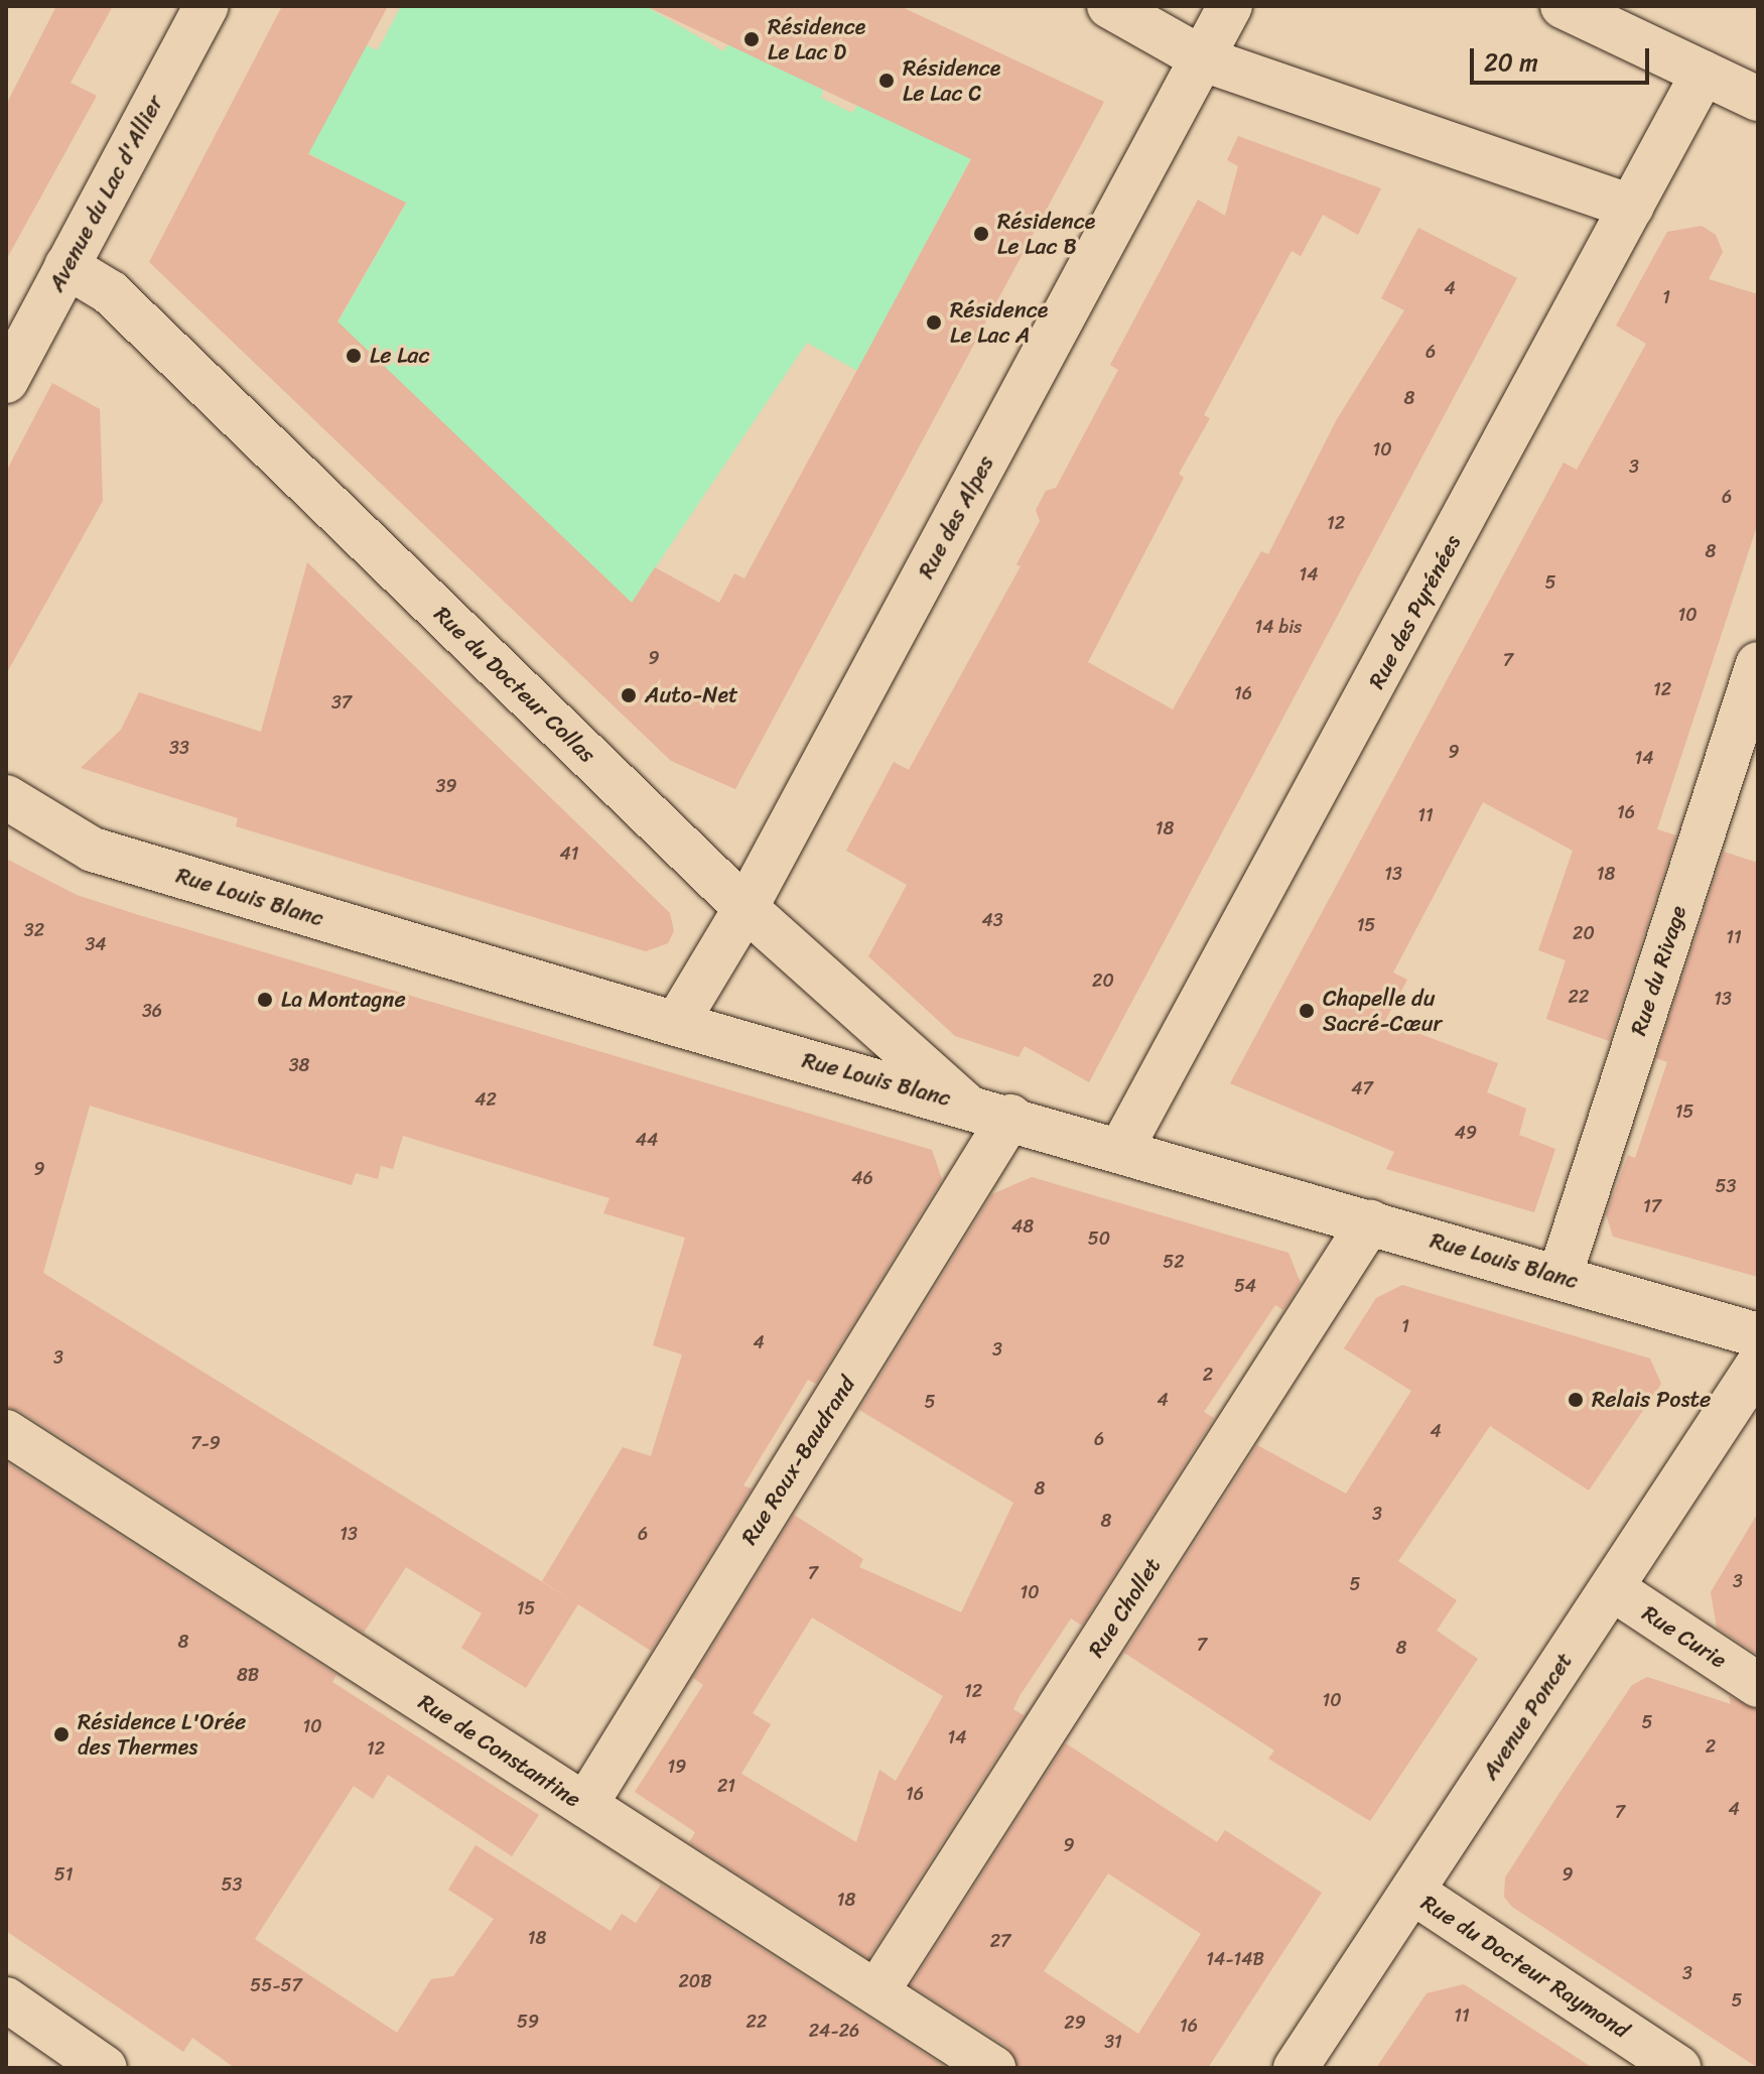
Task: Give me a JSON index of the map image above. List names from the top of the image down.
{
  "streets": {
    "street": [
      "Avenue du Lac d'Allier",
      "Rue des Alpes",
      "Rue des Pyrénées",
      "Rue du Docteur Collas",
      "Rue Louis Blanc",
      "Rue du Rivage",
      "Rue Roux-Baudrand",
      "Rue Chollet",
      "Rue Curie",
      "Avenue Poncet",
      "Rue de Constantine",
      "Rue du Docteur Raymond"
    ]
  },
  "crossings": [
    ["Avenue du Lac d'Allier", "Rue du Docteur Collas"],
    ["Rue des Alpes", "Rue du Docteur Collas"],
    ["Rue des Alpes", "Rue Louis Blanc"],
    ["Rue des Pyrénées", "Rue Louis Blanc"],
    ["Rue du Docteur Collas", "Rue Louis Blanc"],
    ["Rue Louis Blanc", "Rue du Rivage"],
    ["Rue Louis Blanc", "Rue Roux-Baudrand"],
    ["Rue Louis Blanc", "Rue Chollet"],
    ["Rue Roux-Baudrand", "Rue de Constantine"],
    ["Rue Chollet", "Rue de Constantine"],
    ["Rue Curie", "Avenue Poncet"],
    ["Avenue Poncet", "Rue du Docteur Raymond"]
  ],
  "places": [
    "Résidence Le Lac D",
    "Résidence Le Lac C",
    "Résidence Le Lac B",
    "Résidence Le Lac A",
    "Le Lac",
    "Auto-Net",
    "La Montagne",
    "Chapelle du Sacré-Cœur",
    "Relais Poste",
    "Résidence L'Orée des Thermes"
  ],
  "house_numbers": [
    "4",
    "1",
    "6",
    "8",
    "10",
    "3",
    "6",
    "12",
    "8",
    "14",
    "5",
    "10",
    "14 bis",
    "9",
    "7",
    "12",
    "16",
    "37",
    "33",
    "9",
    "14",
    "39",
    "16",
    "11",
    "18",
    "41",
    "13",
    "18",
    "43",
    "15",
    "32",
    "20",
    "11",
    "34",
    "20",
    "22",
    "13",
    "36",
    "38",
    "47",
    "42",
    "15",
    "49",
    "44",
    "9",
    "46",
    "53",
    "17",
    "48",
    "50",
    "52",
    "54",
    "1",
    "4",
    "3",
    "3",
    "2",
    "4",
    "5",
    "4",
    "6",
    "7-9",
    "8",
    "3",
    "8",
    "13",
    "6",
    "7",
    "3",
    "5",
    "10",
    "15",
    "8",
    "7",
    "8",
    "8B",
    "12",
    "10",
    "5",
    "10",
    "14",
    "2",
    "12",
    "19",
    "21",
    "16",
    "4",
    "7",
    "9",
    "51",
    "9",
    "53",
    "18",
    "18",
    "27",
    "14-14B",
    "3",
    "20B",
    "55-57",
    "5",
    "11",
    "59",
    "22",
    "29",
    "16",
    "24-26",
    "31"
  ],
  "scale_bar": "20 m"
}
